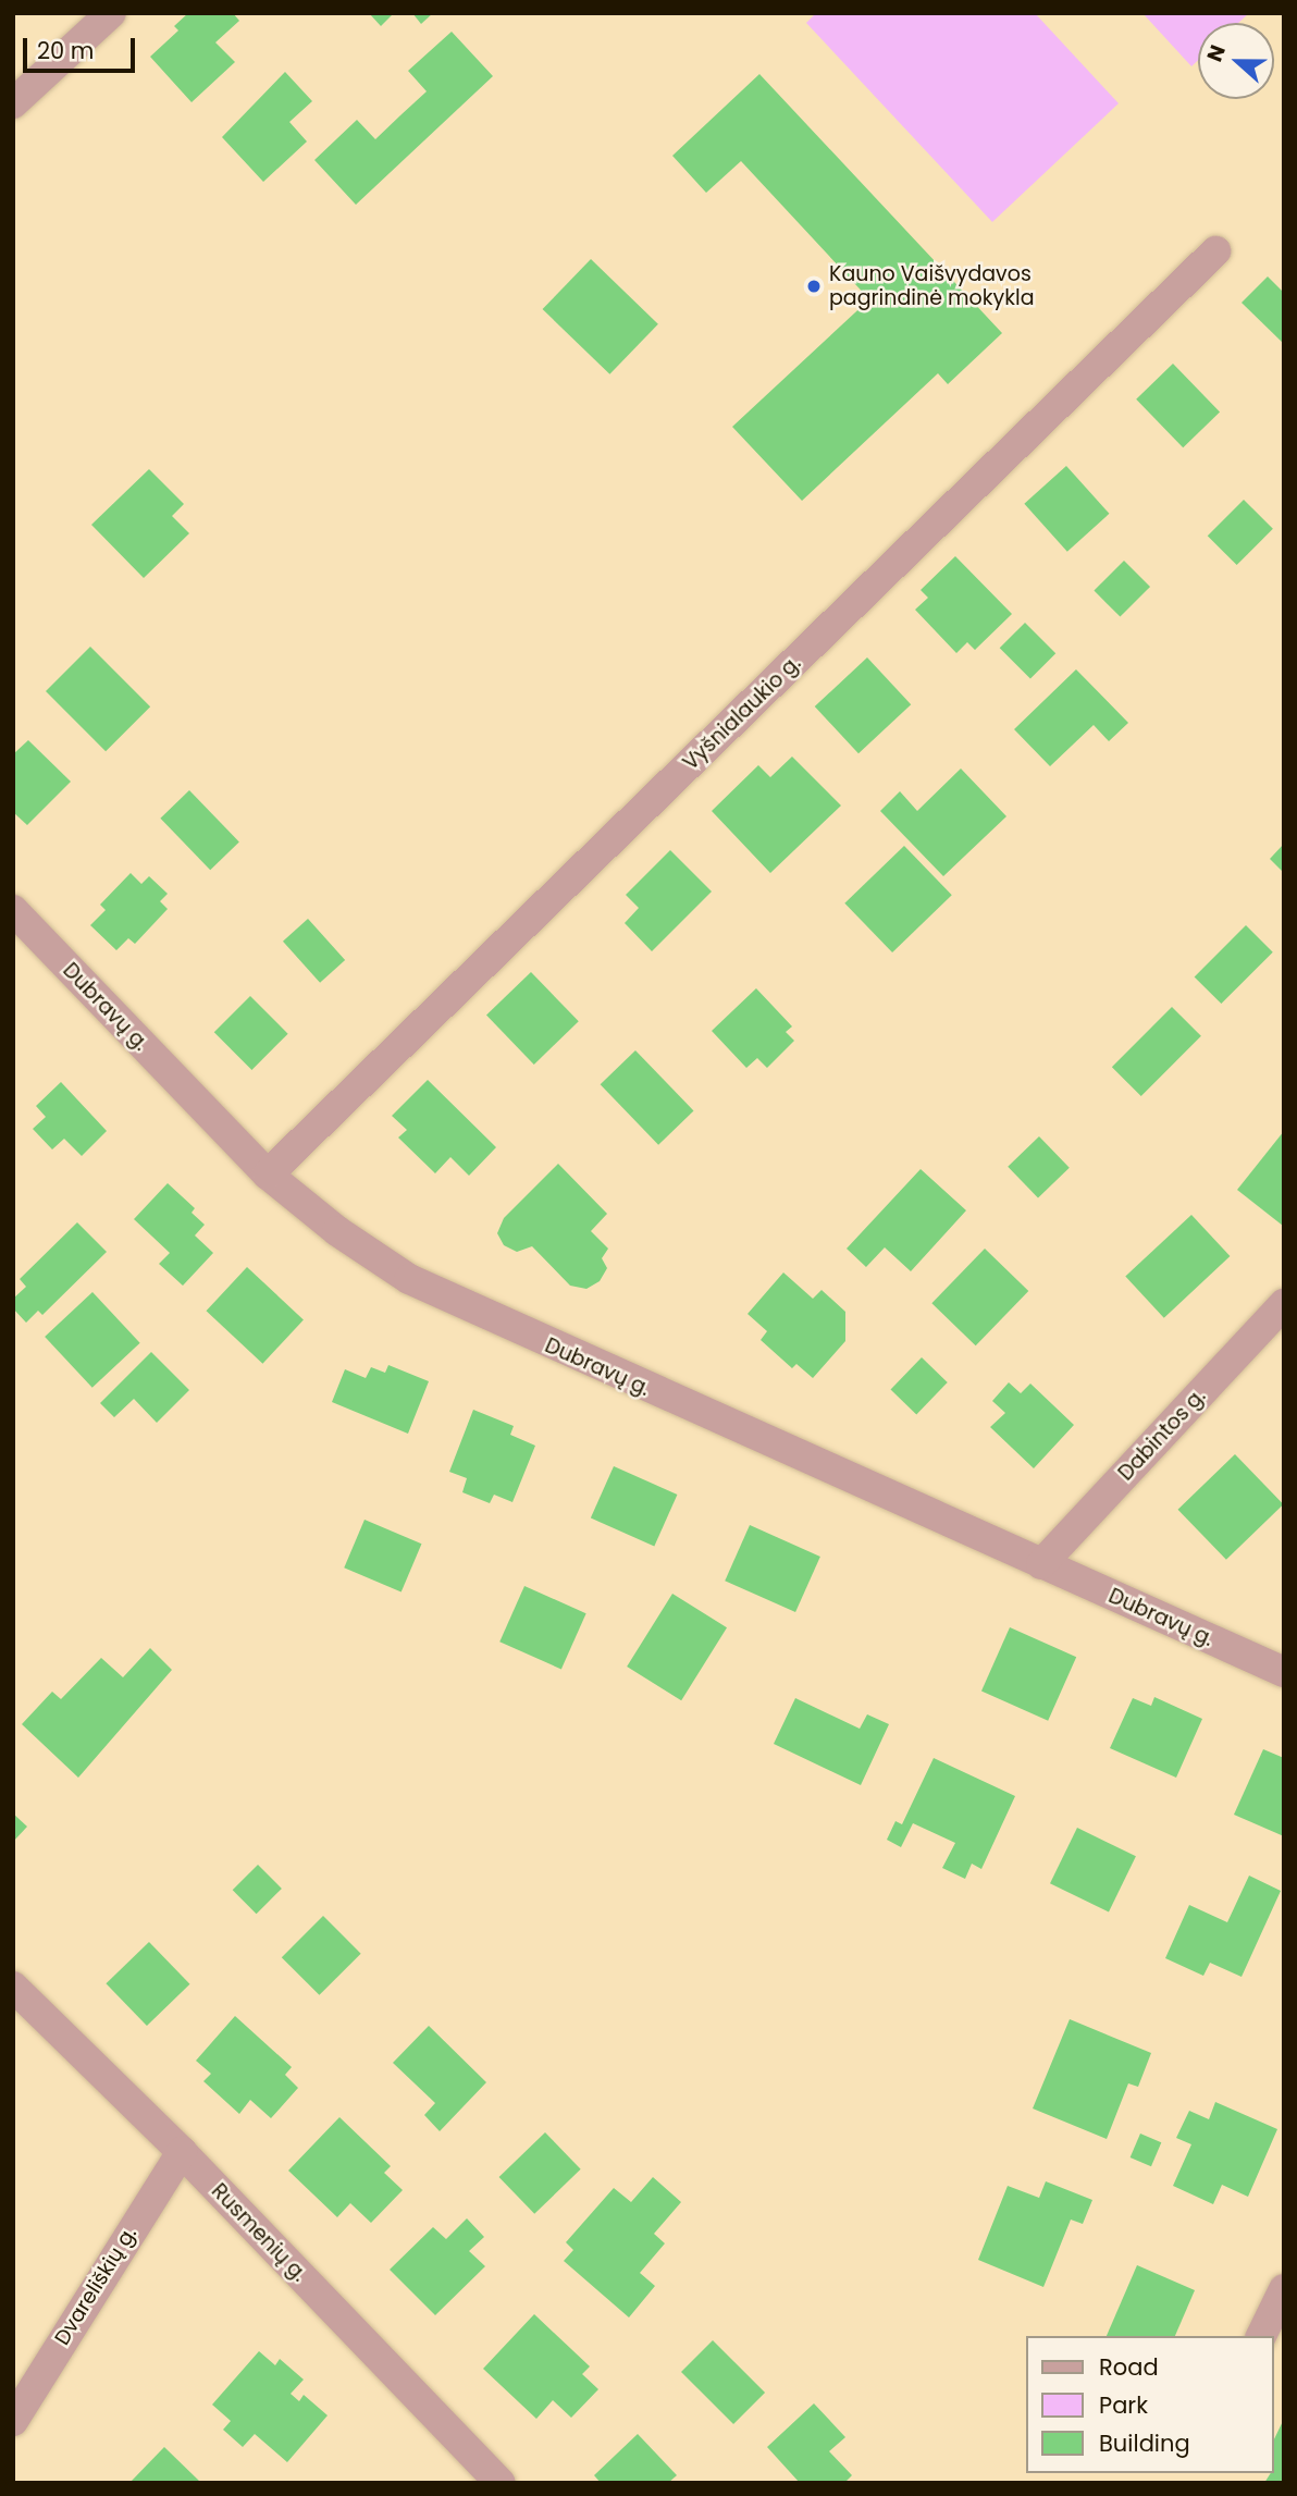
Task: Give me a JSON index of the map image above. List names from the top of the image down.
{
  "streets": {
    "street": [
      "Vyšnialaukio g.",
      "Dubravų g.",
      "Dabintos g.",
      "Rusmenių g.",
      "Dvareliškių g."
    ]
  },
  "crossings": [
    ["Vyšnialaukio g.", "Dubravų g."],
    ["Dubravų g.", "Dabintos g."],
    ["Rusmenių g.", "Dvareliškių g."]
  ],
  "places": ["Kauno Vaišvydavos pagrindinė mokykla"],
  "legend": ["Road", "Park", "Building"],
  "scale_bar": "20 m",
  "north": "left"
}
